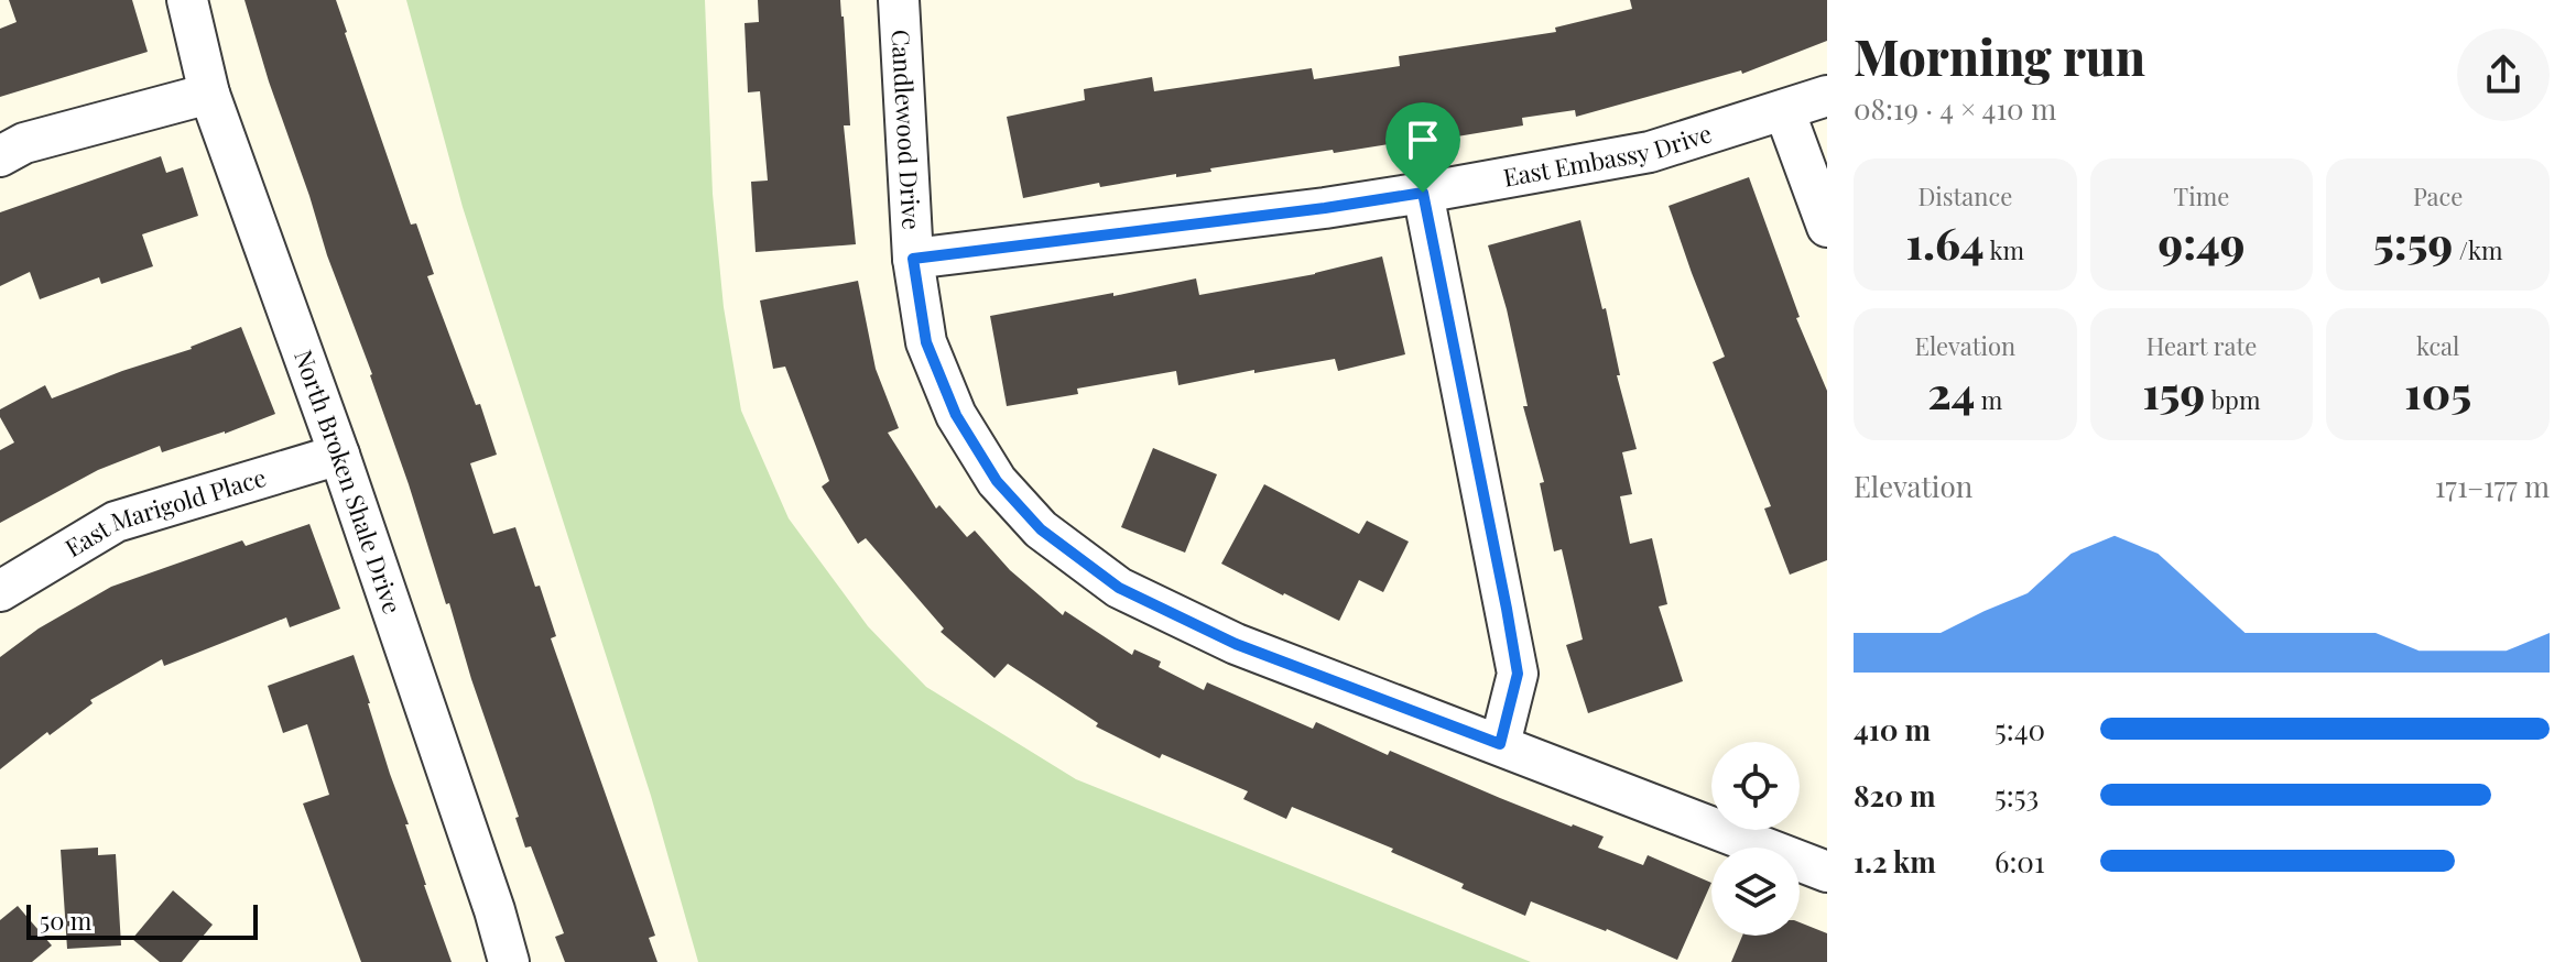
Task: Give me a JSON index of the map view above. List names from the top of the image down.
{
  "streets": {
    "street": [
      "Candlewood Drive",
      "East Embassy Drive",
      "North Broken Shale Drive",
      "East Marigold Place"
    ]
  },
  "crossings": [
    ["Candlewood Drive", "East Embassy Drive"],
    ["North Broken Shale Drive", "East Marigold Place"]
  ],
  "scale_bar": "50 m",
  "page": {
    "heading": ["Morning run", "08:19 · 4 × 410 m"],
    "stats": [
      ["Distance", "1.64 km"],
      ["Time", "9:49"],
      ["Pace", "5:59 /km"],
      ["Elevation", "24 m"],
      ["Heart rate", "159 bpm"],
      ["kcal", "105"]
    ],
    "chart": ["Elevation", "171–177 m"],
    "list": [
      {
        "name": "410 m",
        "note": "5:40"
      },
      {
        "name": "820 m",
        "note": "5:53"
      },
      {
        "name": "1.2 km",
        "note": "6:01"
      }
    ],
    "scale": "50 m"
  }
}
